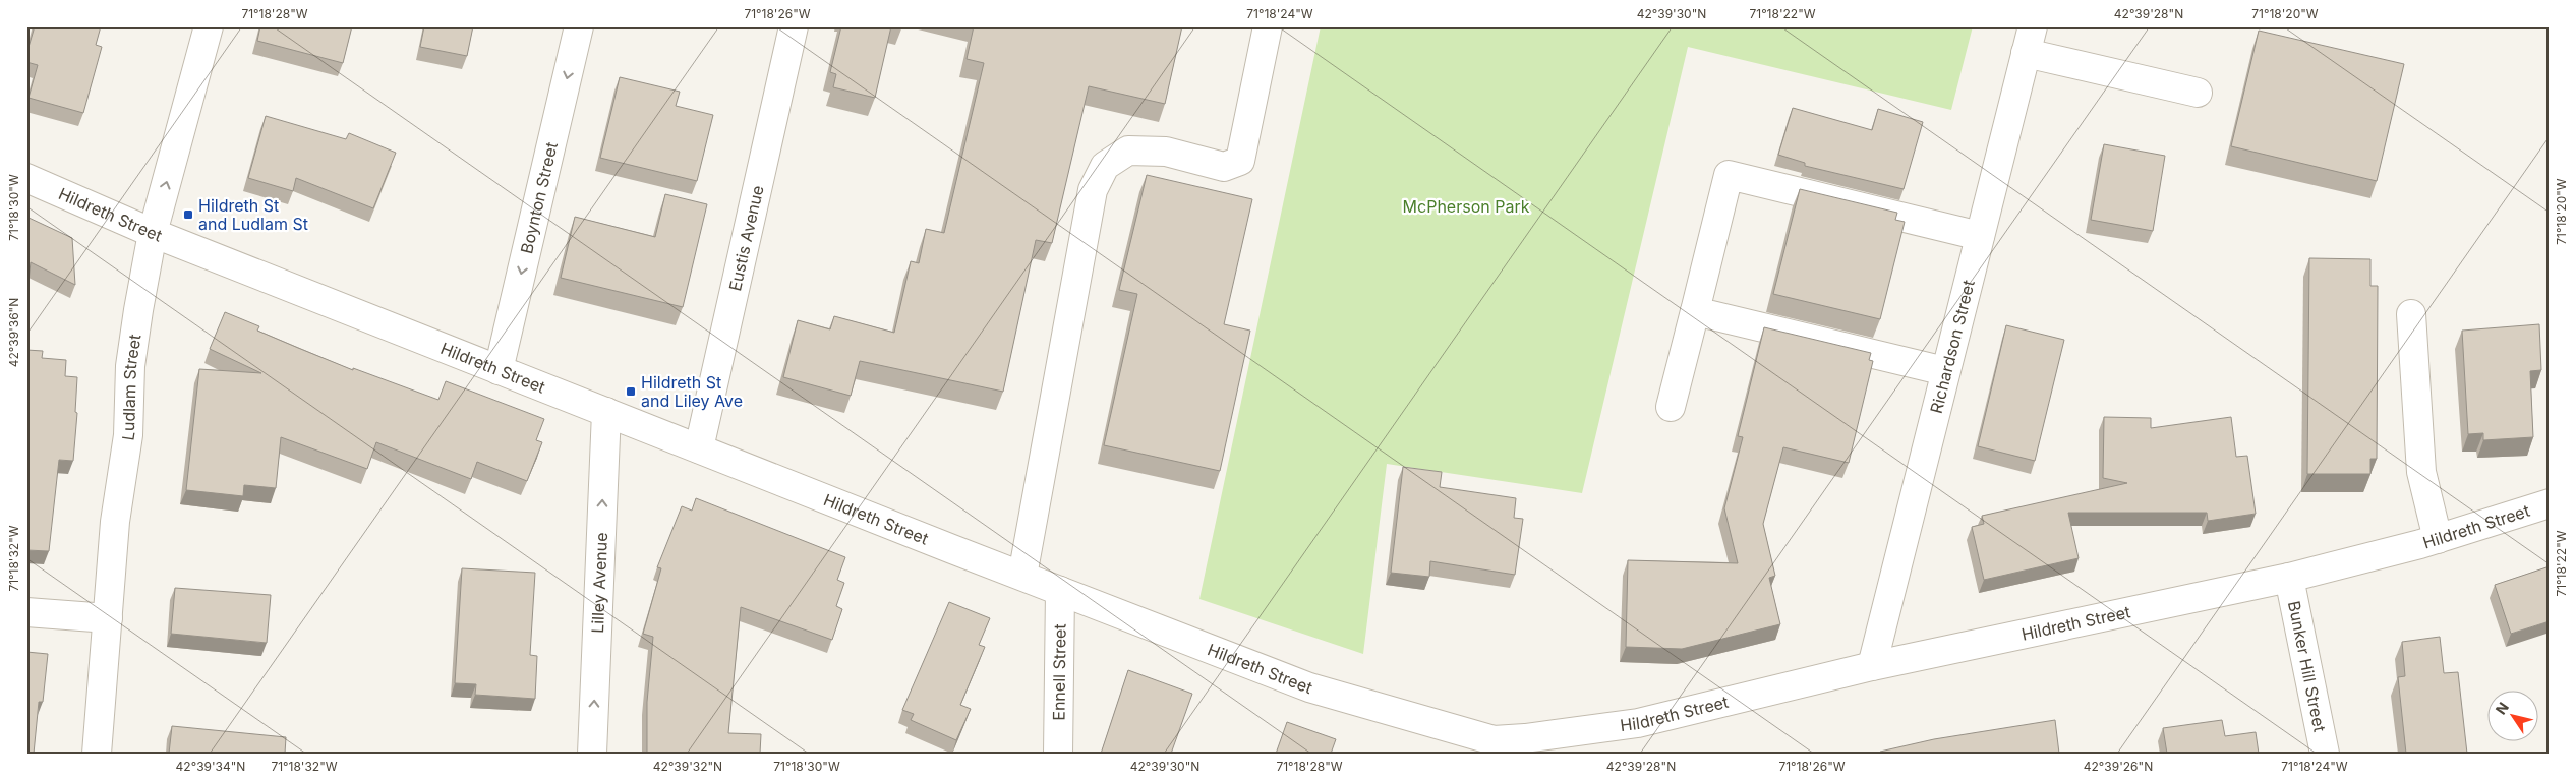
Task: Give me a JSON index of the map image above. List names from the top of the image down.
{
  "streets": {
    "street": [
      "Boynton Street",
      "Hildreth Street",
      "Eustis Avenue",
      "Richardson Street",
      "Ludlam Street",
      "Lilley Avenue",
      "Bunker Hill Street",
      "Ennell Street"
    ]
  },
  "crossings": [
    ["Boynton Street", "Hildreth Street"],
    ["Hildreth Street", "Eustis Avenue"],
    ["Hildreth Street", "Richardson Street"],
    ["Hildreth Street", "Ludlam Street"],
    ["Hildreth Street", "Lilley Avenue"],
    ["Hildreth Street", "Bunker Hill Street"],
    ["Hildreth Street", "Ennell Street"]
  ],
  "one_way": ["Boynton Street", "Lilley Avenue"],
  "parks": ["McPherson Park"],
  "places": {
    "transit": ["Hildreth St and Ludlam St", "Hildreth St and Liley Ave"]
  },
  "north": "top left",
  "coordinates": [
    "71°18'28\"W",
    "71°18'26\"W",
    "71°18'24\"W",
    "42°39'30\"N",
    "71°18'22\"W",
    "42°39'28\"N",
    "71°18'20\"W",
    "71°18'30\"W",
    "42°39'36\"N",
    "71°18'32\"W",
    "42°39'34\"N",
    "42°39'32\"N",
    "42°39'26\"N"
  ]
}
